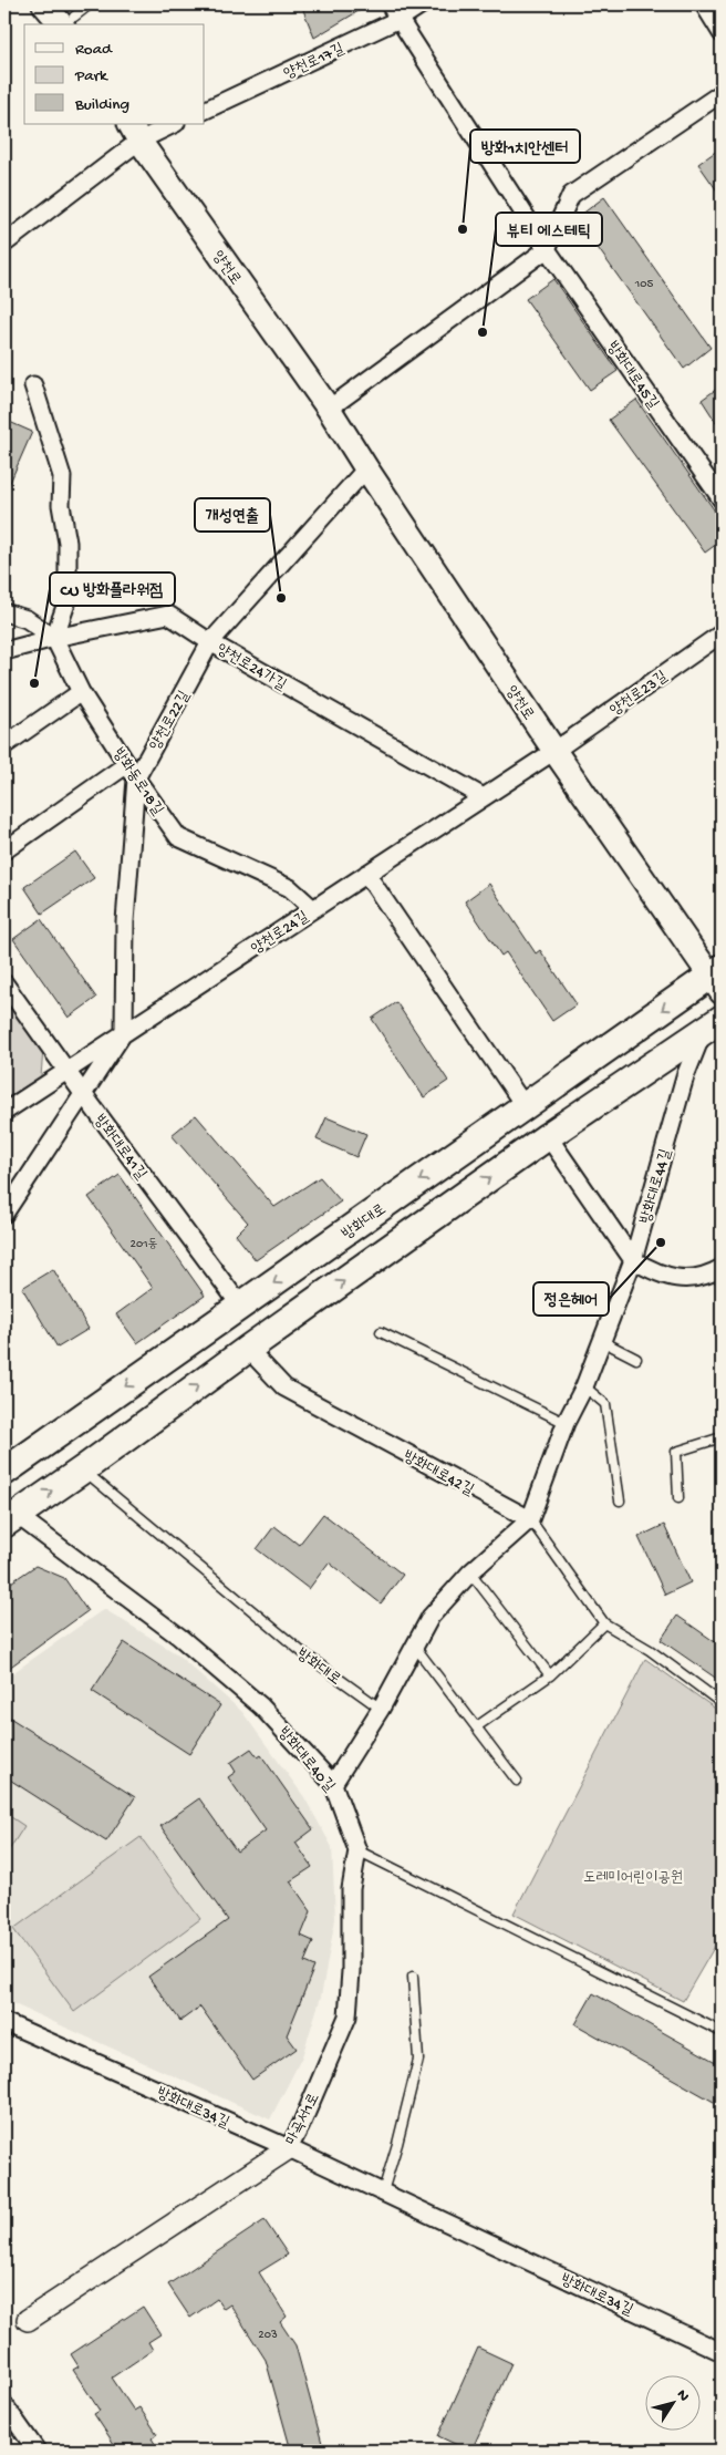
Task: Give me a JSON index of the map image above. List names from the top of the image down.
{
  "streets": {
    "main road": ["양천로", "방화대로"],
    "street": [
      "양천로17길",
      "방화대로45길",
      "양천로24가길",
      "양천로23길",
      "양천로22길",
      "방화동로18길",
      "양천로24길",
      "방화대로41길",
      "방화대로44길",
      "방화대로42길",
      "방화대로40길",
      "방화대로34길",
      "마곡서1로"
    ]
  },
  "crossings": [
    ["양천로17길", "방화대로45길"],
    ["양천로", "양천로23길"],
    ["양천로", "양천로22길"],
    ["양천로", "양천로24길"],
    ["양천로", "방화대로"],
    ["양천로24가길", "양천로22길"],
    ["양천로24가길", "방화동로18길"],
    ["양천로24가길", "양천로24길"],
    ["양천로23길", "양천로24길"],
    ["양천로22길", "방화동로18길"],
    ["양천로22길", "양천로24길"],
    ["방화동로18길", "양천로24길"],
    ["양천로24길", "방화대로41길"],
    ["방화대로41길", "방화대로"],
    ["방화대로44길", "방화대로"],
    ["방화대로44길", "방화대로42길"],
    ["방화대로44길", "방화대로40길"],
    ["방화대로40길", "마곡서1로"],
    ["방화대로34길", "마곡서1로"]
  ],
  "parks": ["도레미어린이공원"],
  "places": [
    "방화1치안센터",
    "뷰티 에스테틱",
    "개성연출",
    "CU 방화플라워점",
    "정은헤어"
  ],
  "house_numbers": ["105", "201동", "203"],
  "legend": ["Road", "Park", "Building"],
  "north": "top right"
}
